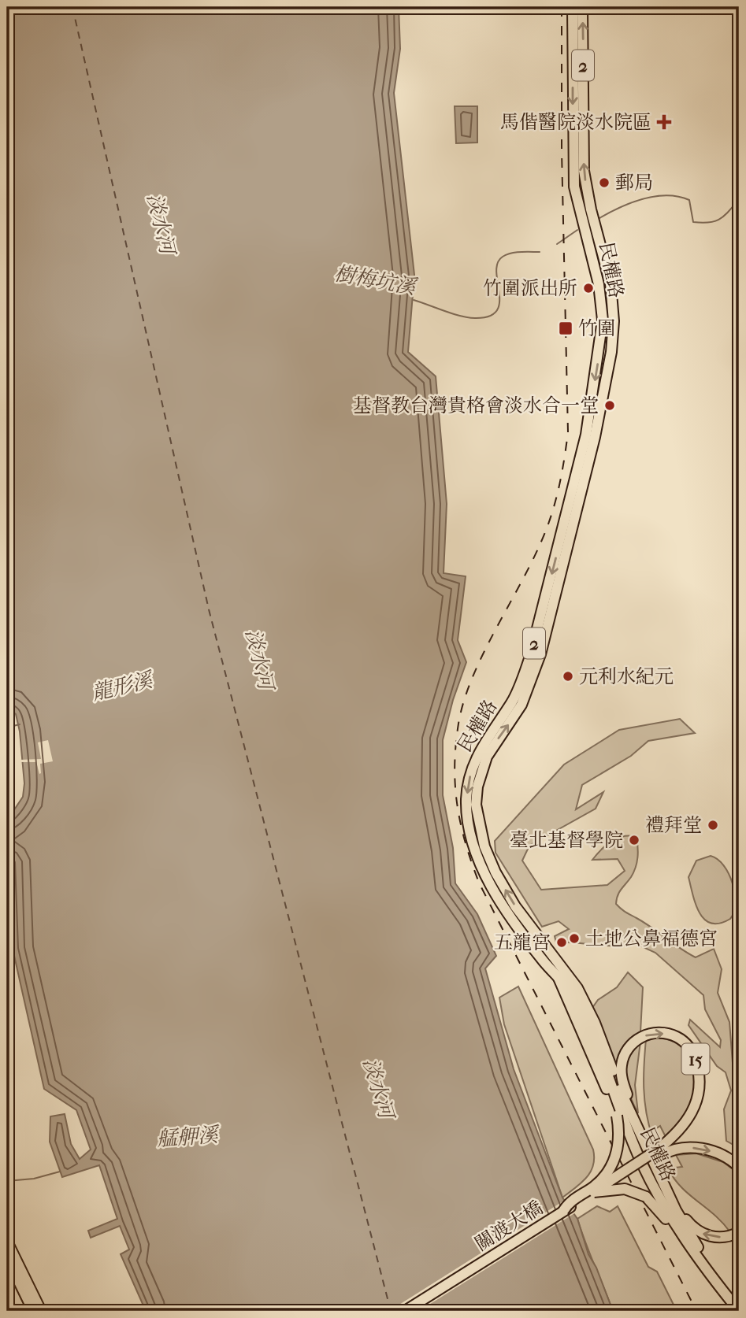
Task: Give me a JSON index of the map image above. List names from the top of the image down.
{
  "streets": {
    "main road": [
      "2",
      "民權路",
      "15",
      "關渡大橋"
    ]
  },
  "crossings": [
    ["民權路", "關渡大橋"]
  ],
  "water": [
    "淡水河",
    "樹梅坑溪",
    "龍形溪",
    "艋舺溪"
  ],
  "places": {
    "health": ["馬偕醫院淡水院區"],
    "other": [
      "郵局",
      "竹圍派出所",
      "基督教台灣貴格會淡水合一堂",
      "元利水紀元",
      "禮拜堂",
      "臺北基督學院",
      "土地公鼻福德宮",
      "五龍宮"
    ],
    "transit": ["竹圍"]
  }
}
